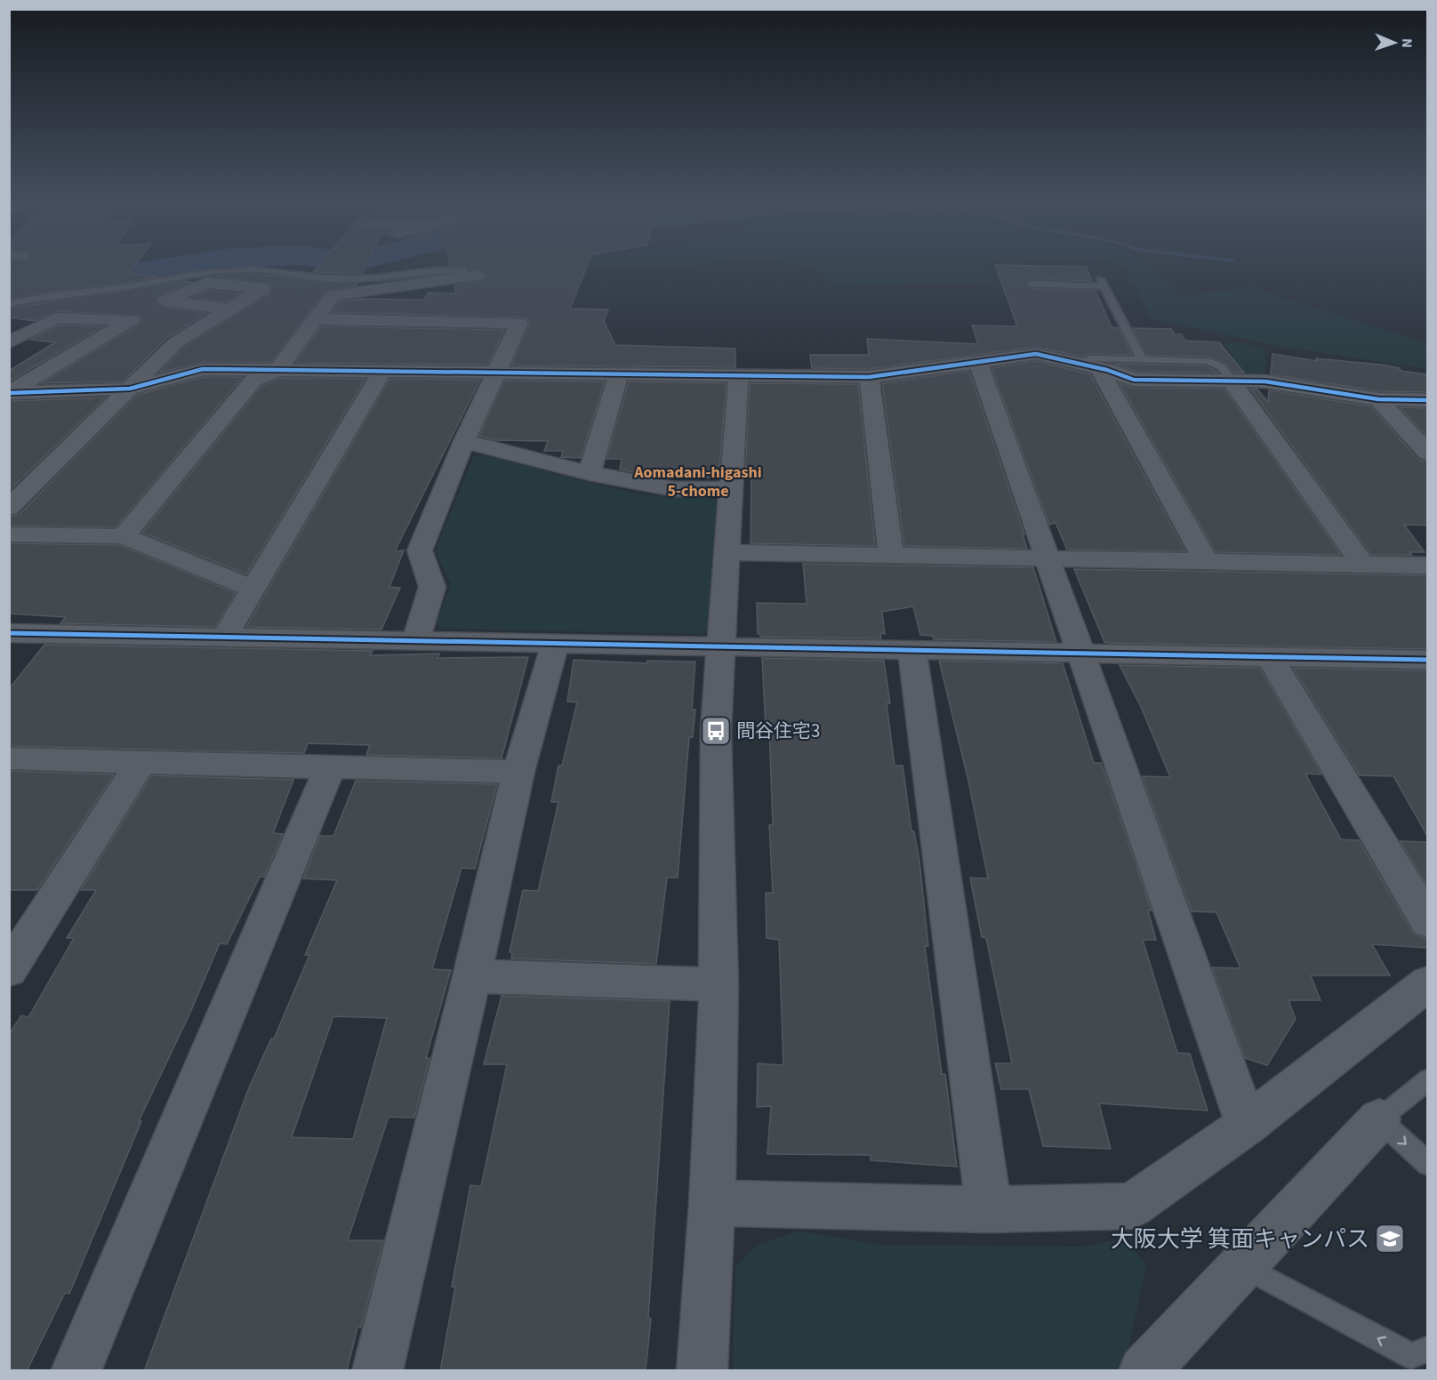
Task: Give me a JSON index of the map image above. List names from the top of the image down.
{
  "districts": ["Aomadani-higashi 5-chome"],
  "places": {
    "bus stop": ["間谷住宅3"],
    "school or university": ["大阪大学 箕面キャンパス"]
  },
  "north": "right"
}
